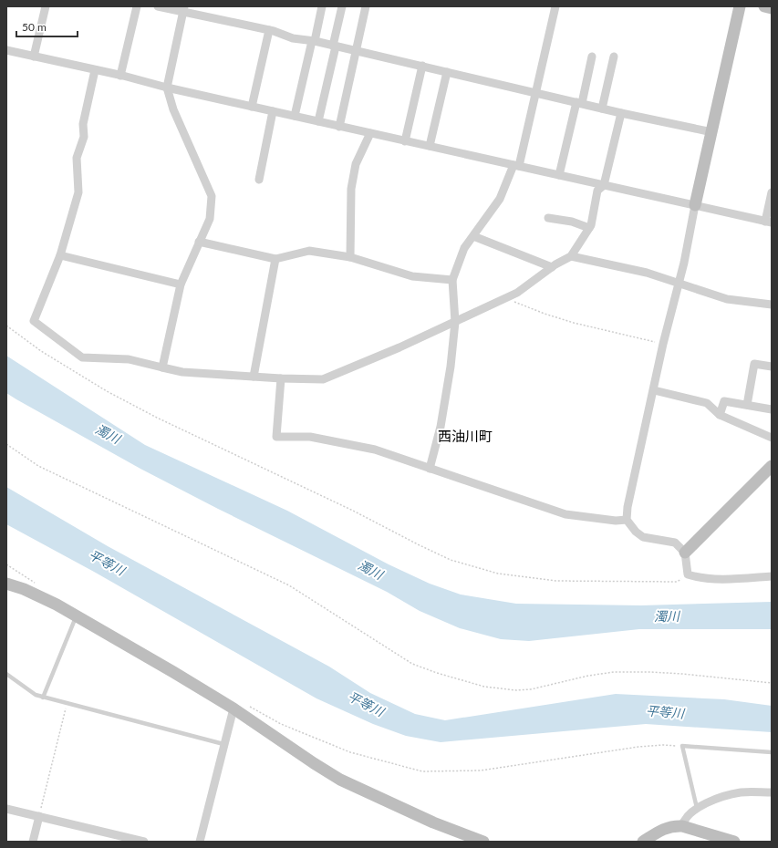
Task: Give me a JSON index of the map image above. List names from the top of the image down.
{
  "districts": ["西油川町"],
  "water": ["濁川", "平等川"],
  "scale_bar": "50 m"
}
